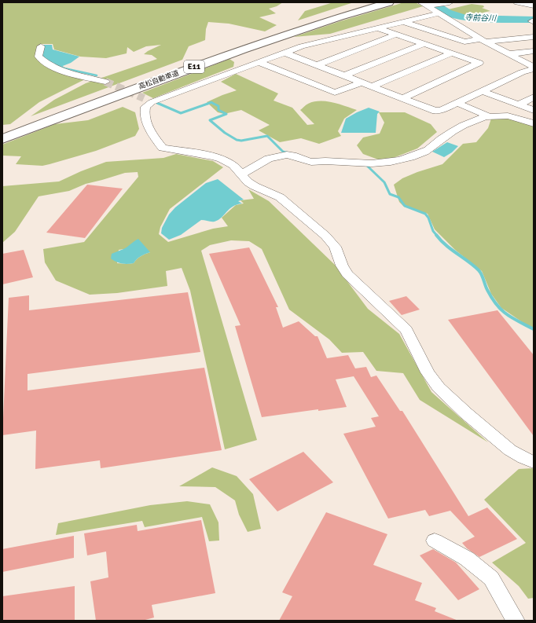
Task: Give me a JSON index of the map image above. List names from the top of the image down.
{
  "streets": {
    "highway": ["E11", "高松自動車道"]
  },
  "water": ["寺前谷川"]
}
